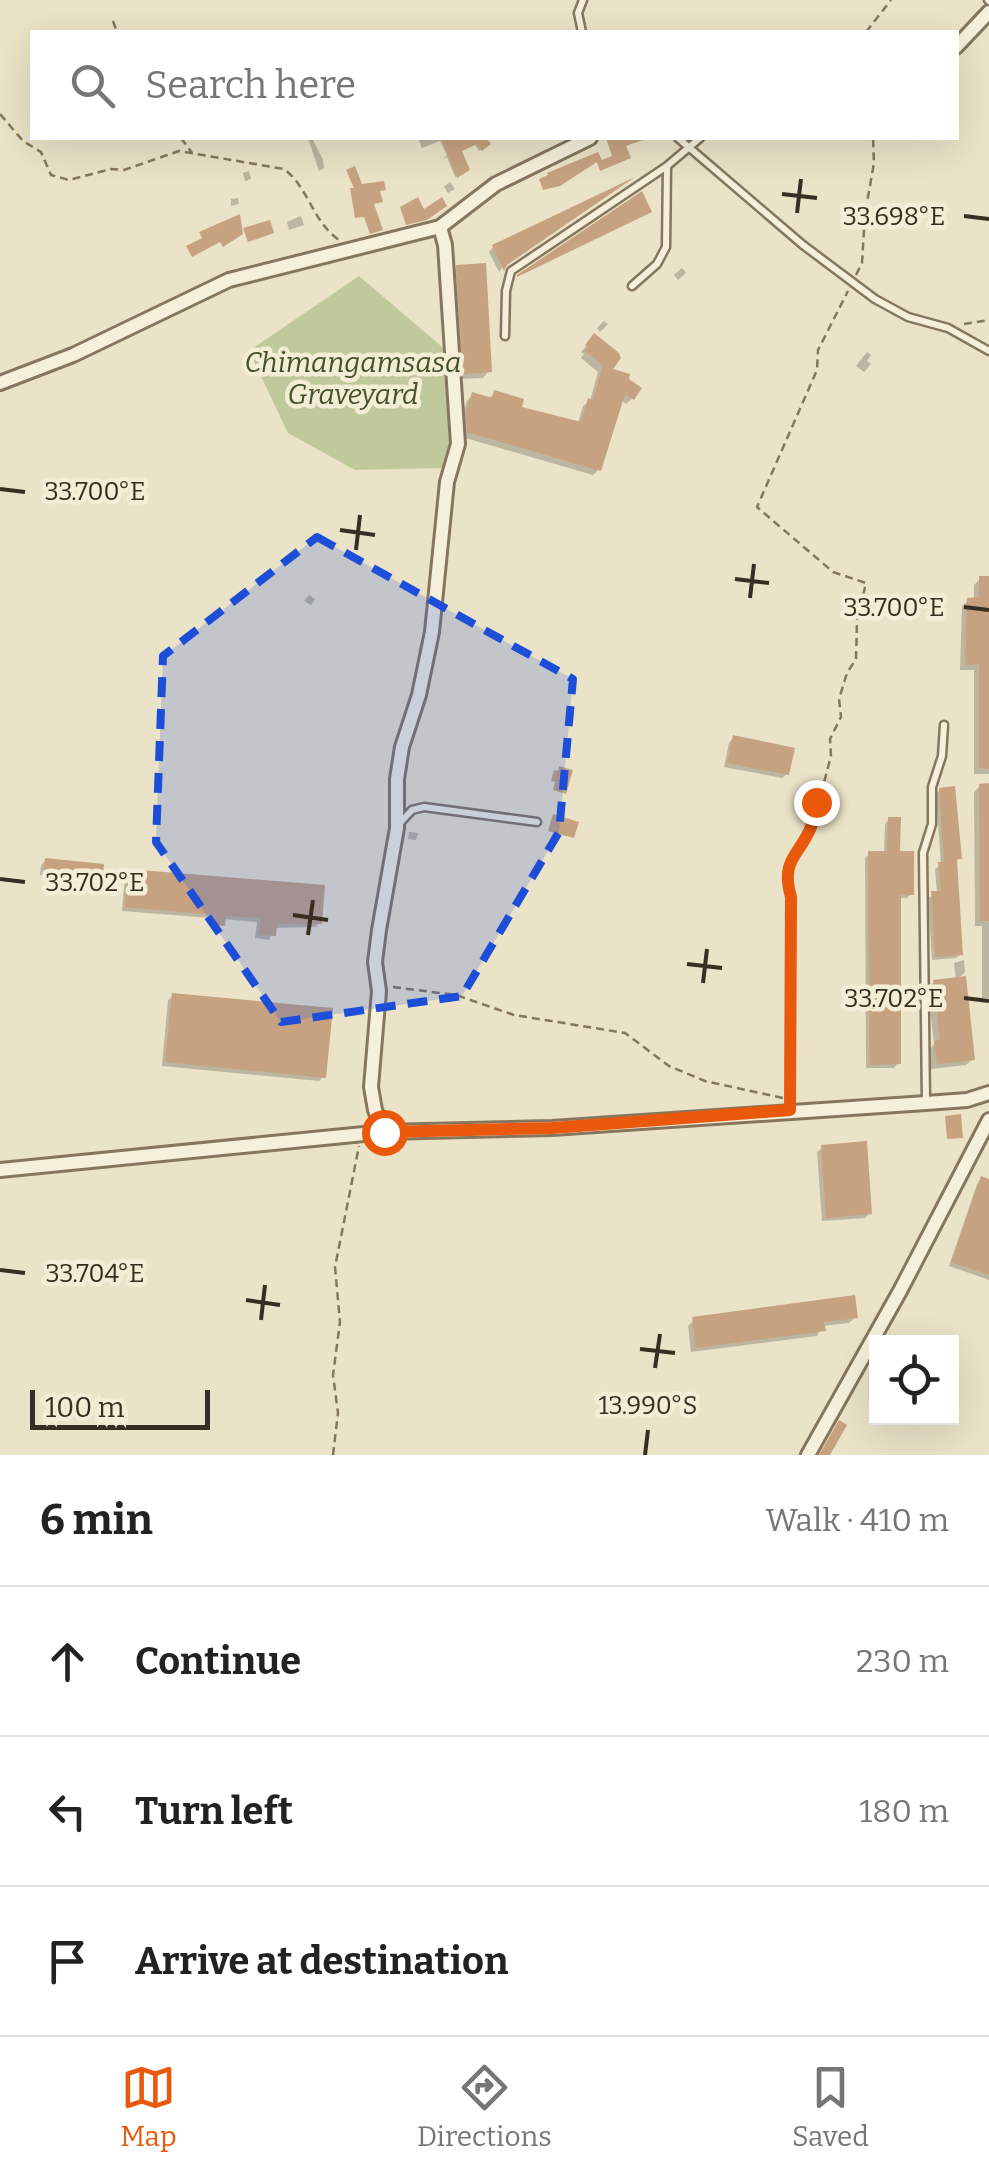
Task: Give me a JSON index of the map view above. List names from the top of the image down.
{
  "parks": ["Chimangamsasa Graveyard"],
  "scale_bar": "100 m",
  "page": {
    "search": "Search here",
    "scale": "100 m",
    "heading": ["6 min", "Walk · 410 m"],
    "list": [
      ["Continue", "230 m"],
      ["Turn left", "180 m"],
      "Arrive at destination"
    ],
    "nav": ["Map", "Directions", "Saved"]
  },
  "coordinates": [
    "33.698°E",
    "33.700°E",
    "33.702°E",
    "33.704°E",
    "13.990°S"
  ]
}
